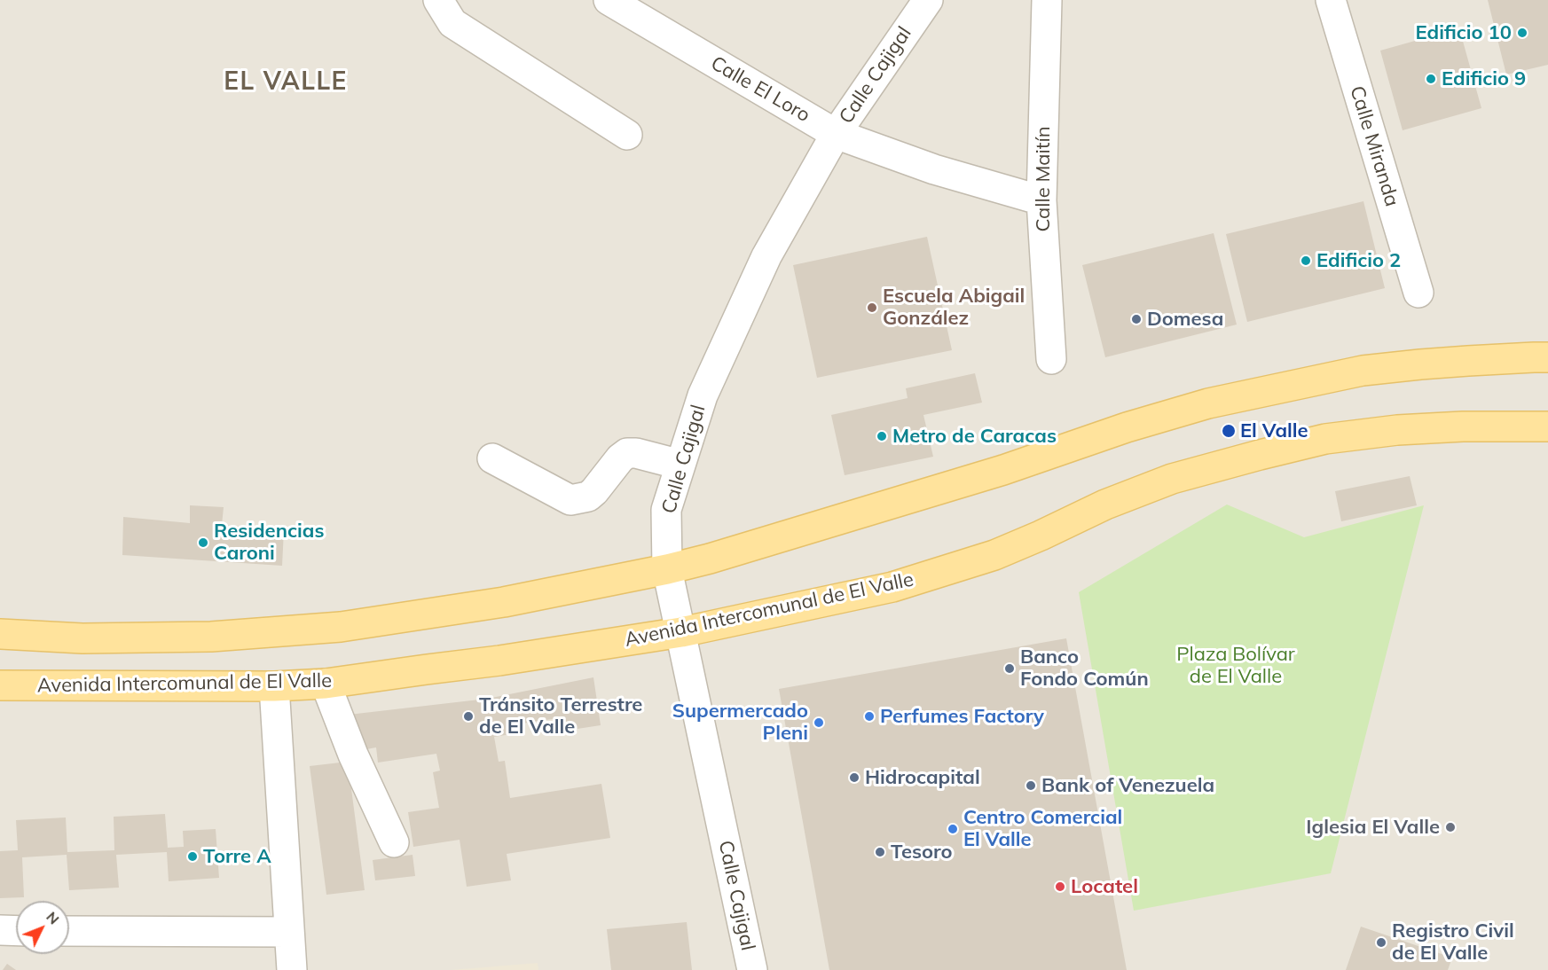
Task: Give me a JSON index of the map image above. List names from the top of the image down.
{
  "streets": {
    "main road": ["Avenida Intercomunal de El Valle"],
    "street": [
      "Calle Cajigal",
      "Calle El Loro",
      "Calle Miranda",
      "Calle Maitín"
    ]
  },
  "crossings": [
    ["Calle Cajigal", "Calle El Loro"],
    ["Calle Cajigal", "Avenida Intercomunal de El Valle"],
    ["Calle El Loro", "Calle Maitín"]
  ],
  "districts": ["EL VALLE"],
  "parks": ["Plaza Bolívar de El Valle"],
  "places": [
    "Edificio 10",
    "Edificio 9",
    "Edificio 2",
    "Escuela Abigail González",
    "Domesa",
    "El Valle",
    "Metro de Caracas",
    "Residencias Caroni",
    "Banco Fondo Común",
    "Tránsito Terrestre de El Valle",
    "Perfumes Factory",
    "Supermercado Pleni",
    "Hidrocapital",
    "Bank of Venezuela",
    "Iglesia El Valle",
    "Centro Comercial El Valle",
    "Tesoro",
    "Torre A",
    "Locatel",
    "Registro Civil de El Valle"
  ],
  "north": "top right"
}
